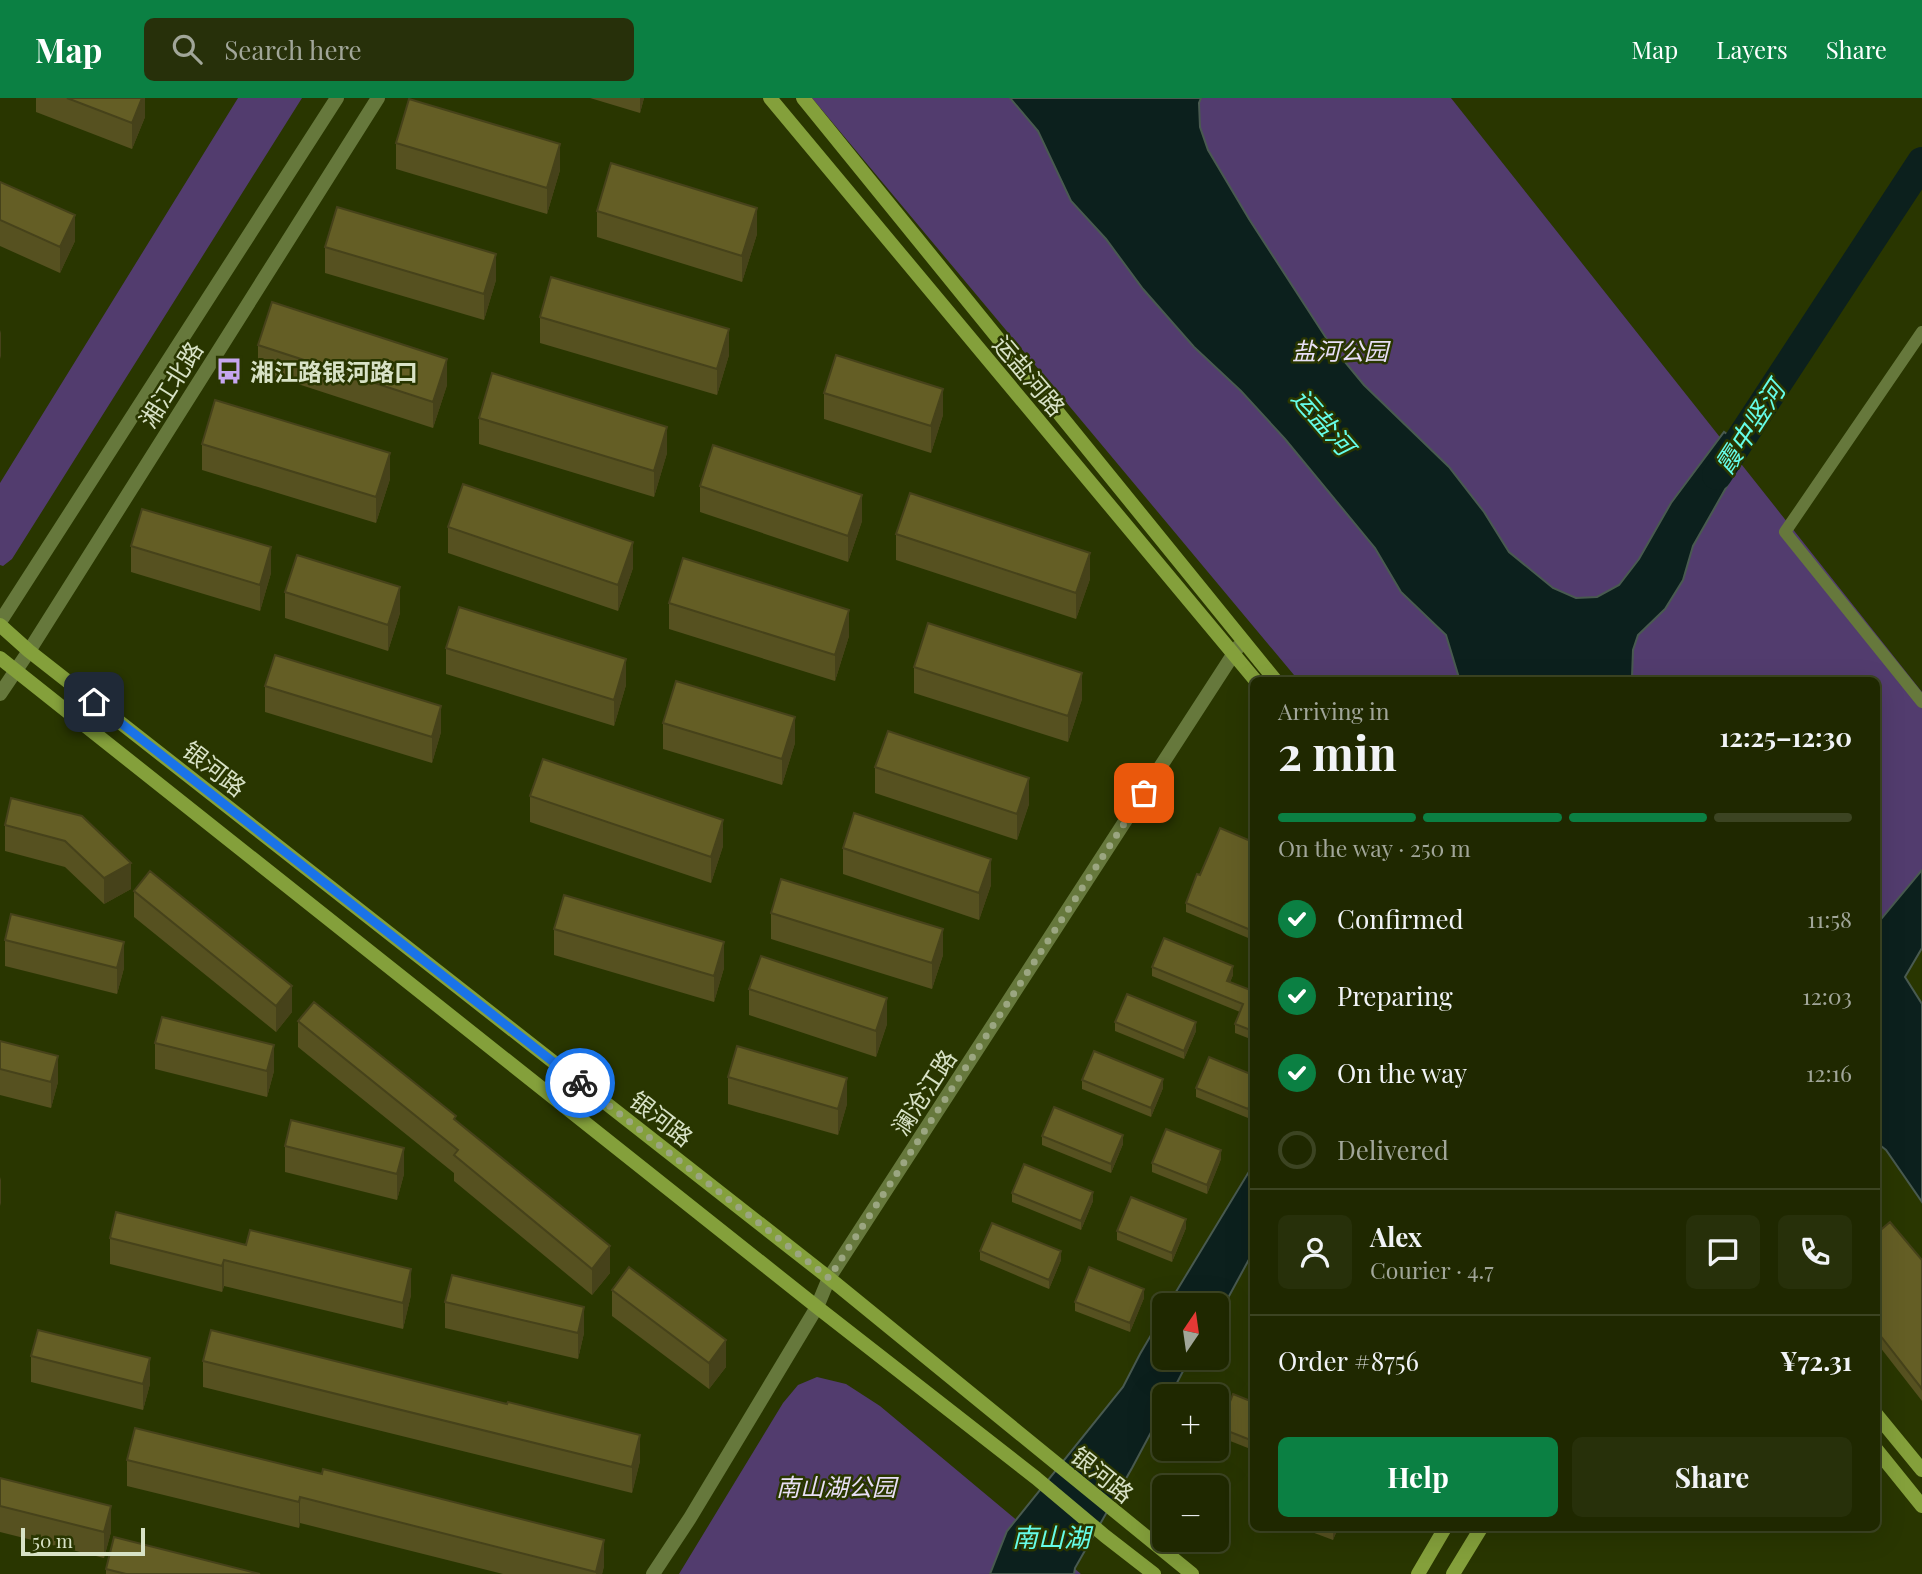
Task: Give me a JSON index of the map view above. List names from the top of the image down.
{
  "streets": {
    "main road": ["运盐河路", "银河路"],
    "street": ["湘江北路", "澜沧江路"]
  },
  "crossings": [
    ["运盐河路", "澜沧江路"],
    ["湘江北路", "银河路"],
    ["银河路", "澜沧江路"]
  ],
  "water": ["运盐河", "霞中竖河", "南山湖"],
  "parks": ["盐河公园", "南山湖公园"],
  "places": {
    "bus stop": ["湘江路银河路口"]
  },
  "scale_bar": "50 m",
  "north": "top",
  "page": {
    "header": "Map",
    "search": "Search here",
    "nav": ["Map", "Layers", "Share"],
    "heading": ["2 min", "Arriving in", "12:25–12:30"],
    "panel": [
      "Alex",
      "Courier · 4.7",
      "Order #8756",
      "¥72.31"
    ],
    "bar": "On the way · 250 m",
    "list": [
      ["Confirmed", "11:58"],
      ["Preparing", "12:03"],
      ["On the way", "12:16"],
      "Delivered"
    ],
    "map_buttons": ["+", "−"],
    "buttons": ["Help", "Share"],
    "scale": "50 m"
  }
}
